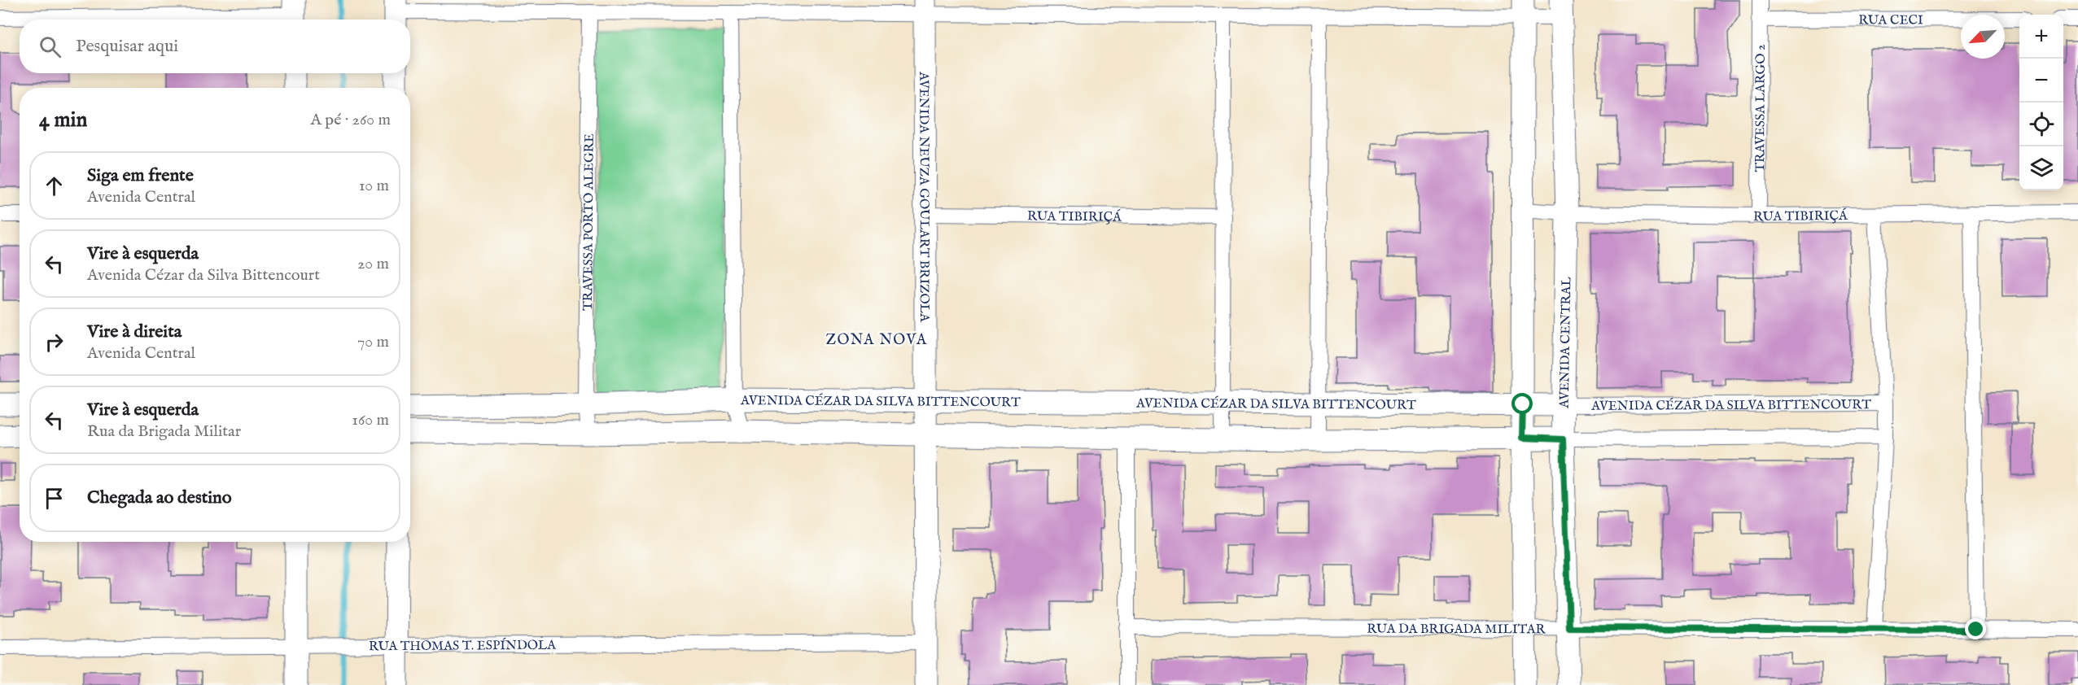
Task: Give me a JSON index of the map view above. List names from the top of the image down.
{
  "streets": {
    "street": [
      "RUA CECI",
      "TRAVESSA LARGO 2",
      "AVENIDA NEUZA GOULART BRIZOLA",
      "RUA TIBIRIÇÁ",
      "TRAVESSA PORTO ALEGRE",
      "AVENIDA CENTRAL",
      "AVENIDA CÉZAR DA SILVA BITTENCOURT",
      "RUA DA BRIGADA MILITAR",
      "RUA THOMAS T. ESPÍNDOLA"
    ]
  },
  "crossings": [
    ["RUA CECI", "TRAVESSA LARGO 2"],
    ["TRAVESSA LARGO 2", "RUA TIBIRIÇÁ"],
    ["AVENIDA NEUZA GOULART BRIZOLA", "RUA TIBIRIÇÁ"],
    ["AVENIDA NEUZA GOULART BRIZOLA", "AVENIDA CÉZAR DA SILVA BITTENCOURT"],
    ["AVENIDA NEUZA GOULART BRIZOLA", "RUA THOMAS T. ESPÍNDOLA"],
    ["RUA TIBIRIÇÁ", "AVENIDA CENTRAL"],
    ["TRAVESSA PORTO ALEGRE", "AVENIDA CÉZAR DA SILVA BITTENCOURT"],
    ["AVENIDA CENTRAL", "AVENIDA CÉZAR DA SILVA BITTENCOURT"],
    ["AVENIDA CENTRAL", "RUA DA BRIGADA MILITAR"]
  ],
  "districts": ["ZONA NOVA"],
  "north": "bottom left",
  "page": {
    "map_buttons": ["+", "−"],
    "search": "Pesquisar aqui",
    "heading": ["4 min", "A pé · 260 m"],
    "list": [
      ["Siga em frente", "Avenida Central", "10 m"],
      ["Vire à esquerda", "Avenida Cézar da Silva Bittencourt", "20 m"],
      ["Vire à direita", "Avenida Central", "70 m"],
      ["Vire à esquerda", "Rua da Brigada Militar", "160 m"],
      "Chegada ao destino"
    ]
  }
}
